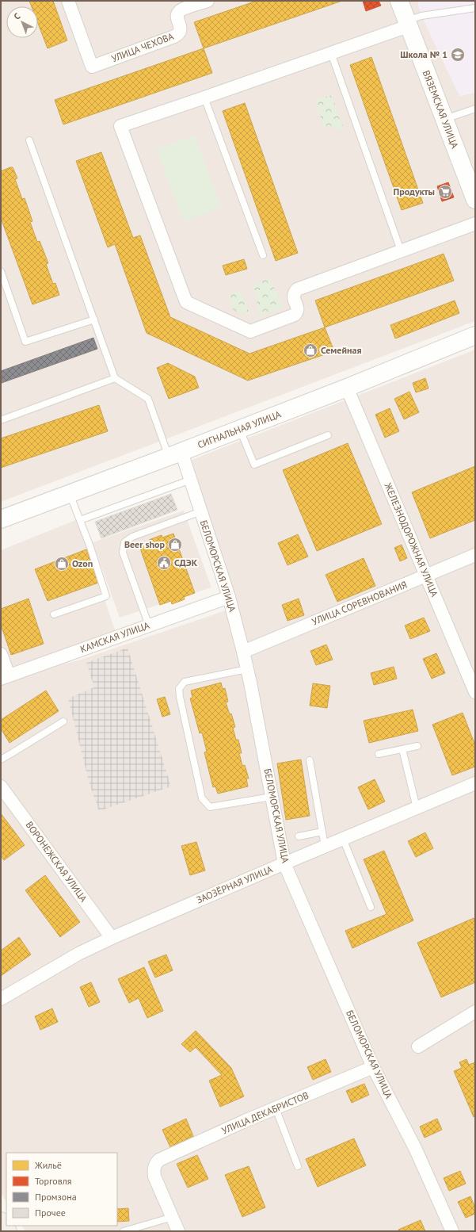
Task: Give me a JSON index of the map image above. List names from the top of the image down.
{
  "streets": {
    "street": [
      "УЛИЦА ЧЕХОВА",
      "ВЯЗЕМСКАЯ УЛИЦА",
      "СИГНАЛЬНАЯ УЛИЦА",
      "ЖЕЛЕЗНОДОРОЖНАЯ УЛИЦА",
      "БЕЛОМОРСКАЯ УЛИЦА",
      "УЛИЦА СОРЕВНОВАНИЯ",
      "КАМСКАЯ УЛИЦА",
      "ВОРОНЕЖСКАЯ УЛИЦА",
      "ЗАОЗЁРНАЯ УЛИЦА",
      "УЛИЦА ДЕКАБРИСТОВ"
    ]
  },
  "crossings": [
    ["СИГНАЛЬНАЯ УЛИЦА", "ЖЕЛЕЗНОДОРОЖНАЯ УЛИЦА"],
    ["СИГНАЛЬНАЯ УЛИЦА", "БЕЛОМОРСКАЯ УЛИЦА"],
    ["ЖЕЛЕЗНОДОРОЖНАЯ УЛИЦА", "УЛИЦА СОРЕВНОВАНИЯ"],
    ["БЕЛОМОРСКАЯ УЛИЦА", "УЛИЦА СОРЕВНОВАНИЯ"],
    ["БЕЛОМОРСКАЯ УЛИЦА", "КАМСКАЯ УЛИЦА"],
    ["БЕЛОМОРСКАЯ УЛИЦА", "ЗАОЗЁРНАЯ УЛИЦА"],
    ["БЕЛОМОРСКАЯ УЛИЦА", "УЛИЦА ДЕКАБРИСТОВ"],
    ["ВОРОНЕЖСКАЯ УЛИЦА", "ЗАОЗЁРНАЯ УЛИЦА"]
  ],
  "places": {
    "school or university": ["Школа № 1"],
    "supermarket": ["Продукты"],
    "shop": ["Семейная", "Beer shop", "Ozon"],
    "public building": ["СДЭК"]
  },
  "legend": [
    "Жильё",
    "Торговля",
    "Промзона",
    "Прочее"
  ],
  "north": "top left"
}
